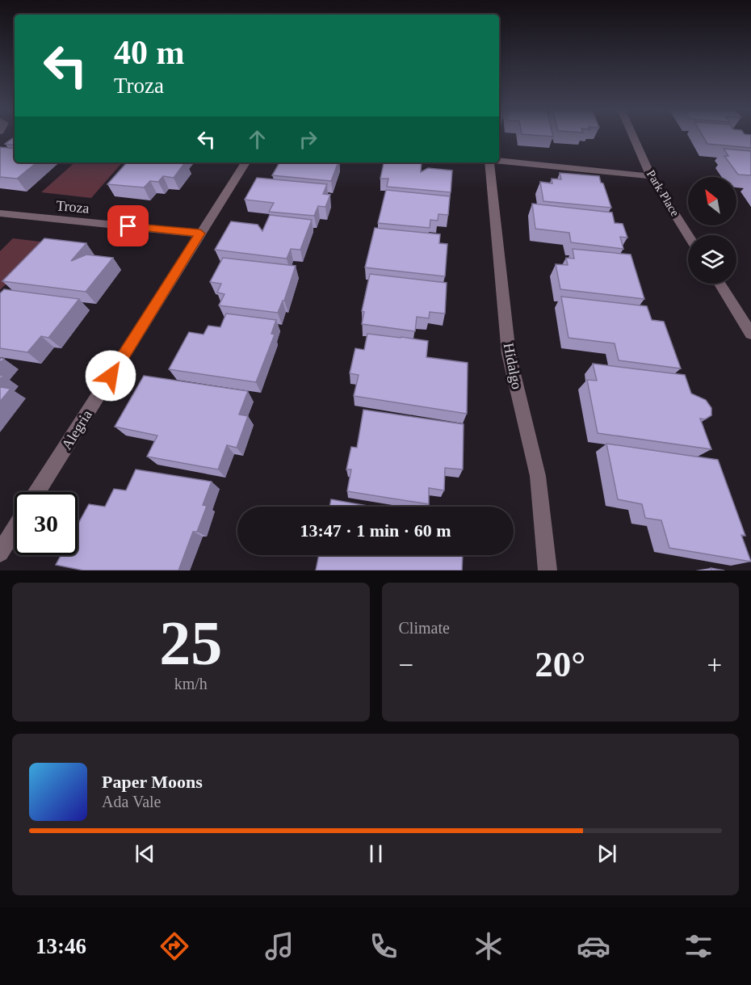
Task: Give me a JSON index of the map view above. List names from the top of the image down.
{
  "streets": {
    "street": [
      "Park Place",
      "Troza",
      "Hidalgo",
      "Alegria"
    ]
  },
  "crossings": [
    ["Troza", "Alegria"]
  ],
  "north": "top left",
  "page": {
    "turn": ["40 m", "Troza"],
    "limit": "30",
    "trip": "13:47 · 1 min · 60 m",
    "tile": [
      ["25", "km/h"],
      "Climate"
    ],
    "heat": ["−", "20°", "+"],
    "song": ["Paper Moons", "Ada Vale"],
    "tabs": "13:46"
  }
}
